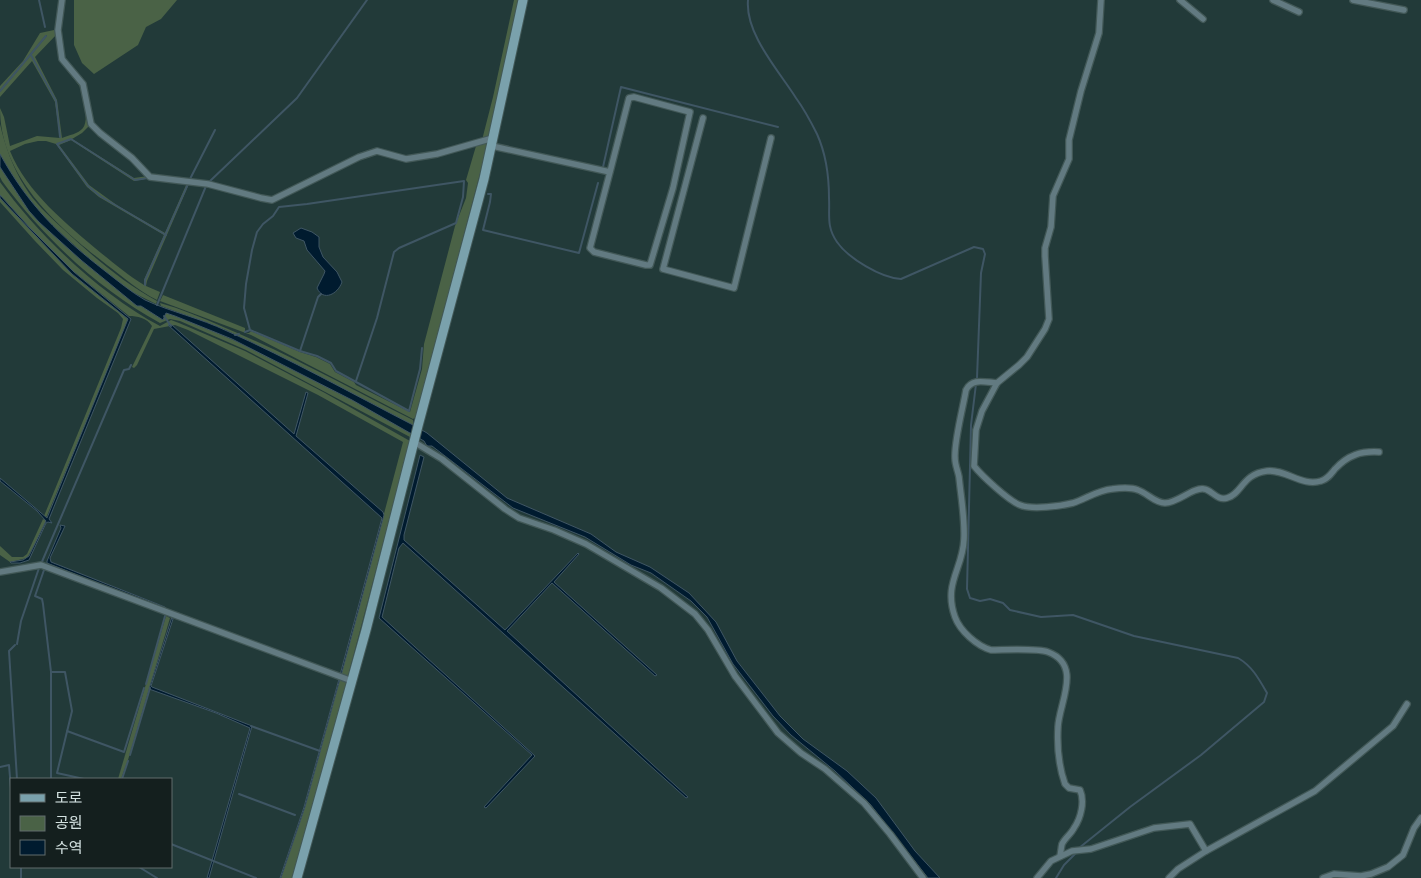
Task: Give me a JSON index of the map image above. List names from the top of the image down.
{
  "legend": ["도로", "공원", "수역"]
}
